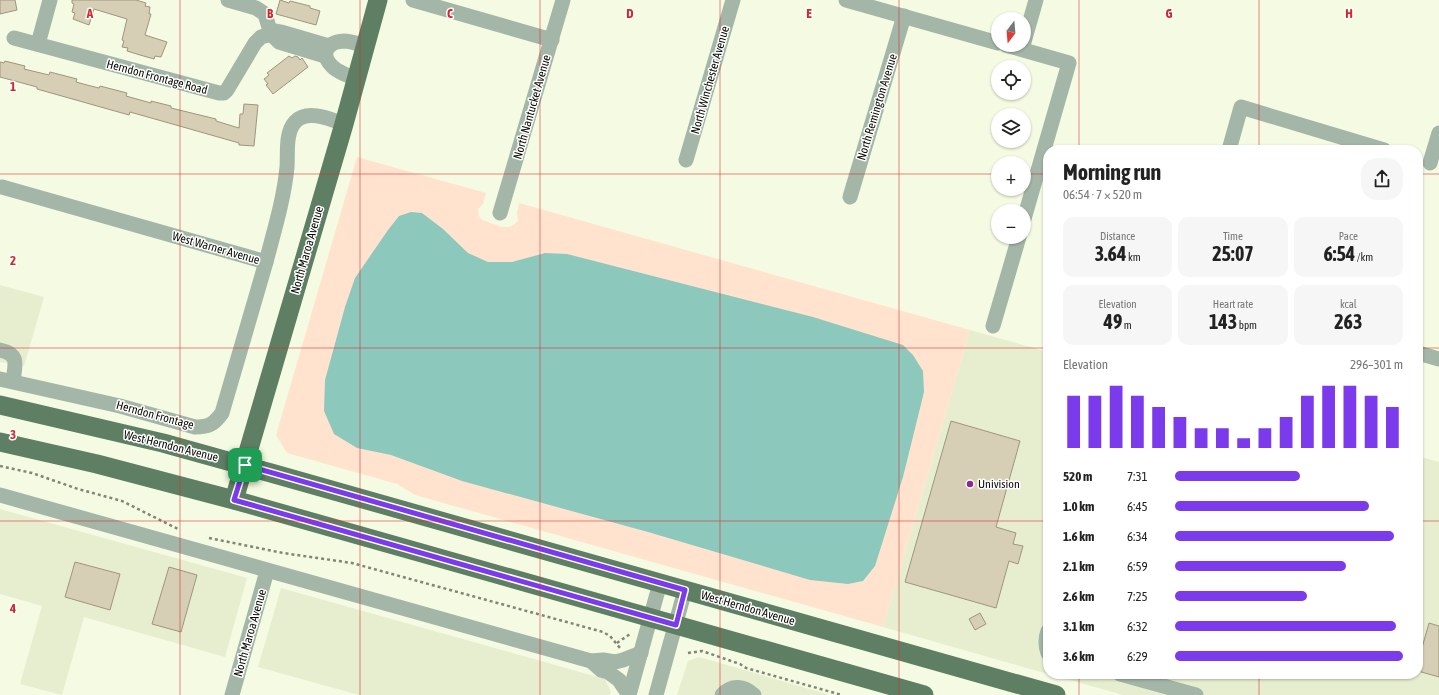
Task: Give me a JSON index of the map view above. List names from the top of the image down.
{
  "streets": {
    "main road": ["North Maroa Avenue", "West Herndon Avenue"],
    "street": [
      "Herndon Frontage Road",
      "North Winchester Avenue",
      "North Nantucket Avenue",
      "North Remington Avenue",
      "West Warner Avenue",
      "Herndon Frontage"
    ]
  },
  "crossings": [
    ["West Warner Avenue", "North Maroa Avenue"],
    ["West Warner Avenue", "Herndon Frontage"],
    ["North Maroa Avenue", "West Herndon Avenue"]
  ],
  "places": ["Univision"],
  "north": "bottom",
  "page": {
    "map_buttons": ["+", "−"],
    "heading": ["Morning run", "06:54 · 7 × 520 m"],
    "stats": [
      ["Distance", "3.64 km"],
      ["Time", "25:07"],
      ["Pace", "6:54 /km"],
      ["Elevation", "49 m"],
      ["Heart rate", "143 bpm"],
      ["kcal", "263"]
    ],
    "chart": ["Elevation", "296–301 m"],
    "list": [
      {
        "name": "520 m",
        "note": "7:31"
      },
      {
        "name": "1.0 km",
        "note": "6:45"
      },
      {
        "name": "1.6 km",
        "note": "6:34"
      },
      {
        "name": "2.1 km",
        "note": "6:59"
      },
      {
        "name": "2.6 km",
        "note": "7:25"
      },
      {
        "name": "3.1 km",
        "note": "6:32"
      },
      {
        "name": "3.6 km",
        "note": "6:29"
      }
    ]
  },
  "grid": {
    "columns": [
      "A",
      "B",
      "C",
      "D",
      "E",
      "G",
      "H"
    ],
    "rows": [
      "1",
      "2",
      "3",
      "4"
    ]
  }
}
